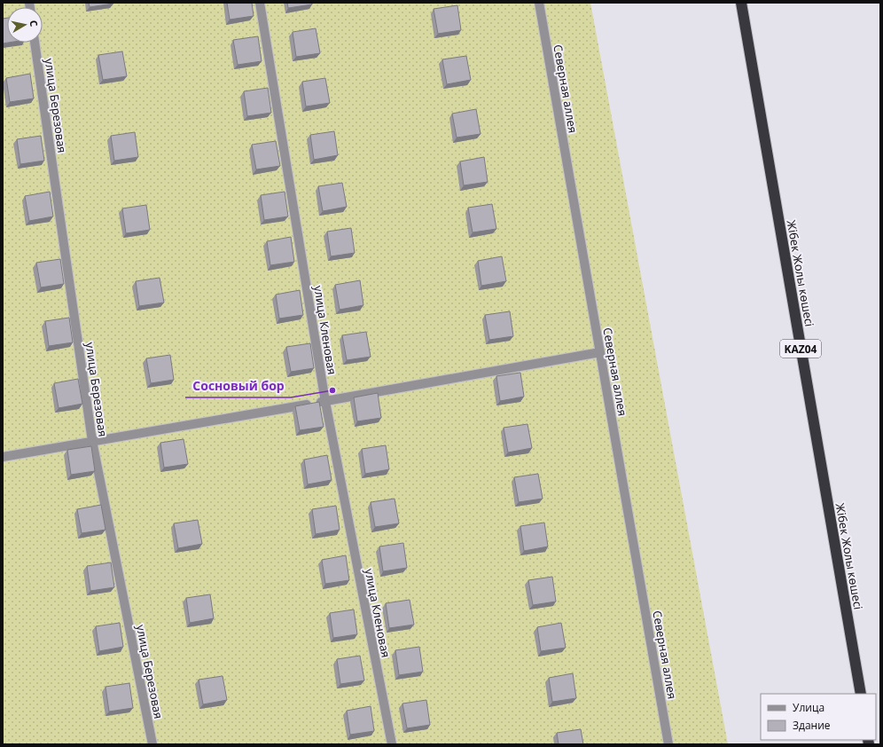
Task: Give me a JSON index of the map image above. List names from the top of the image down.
{
  "streets": {
    "highway": ["Жібек Жолы көшесі", "KАZ04"],
    "street": ["Северная аллея", "улица Березовая", "улица Кленовая"]
  },
  "places": ["Сосновый бор"],
  "legend": ["Улица", "Здание"],
  "north": "right"
}
